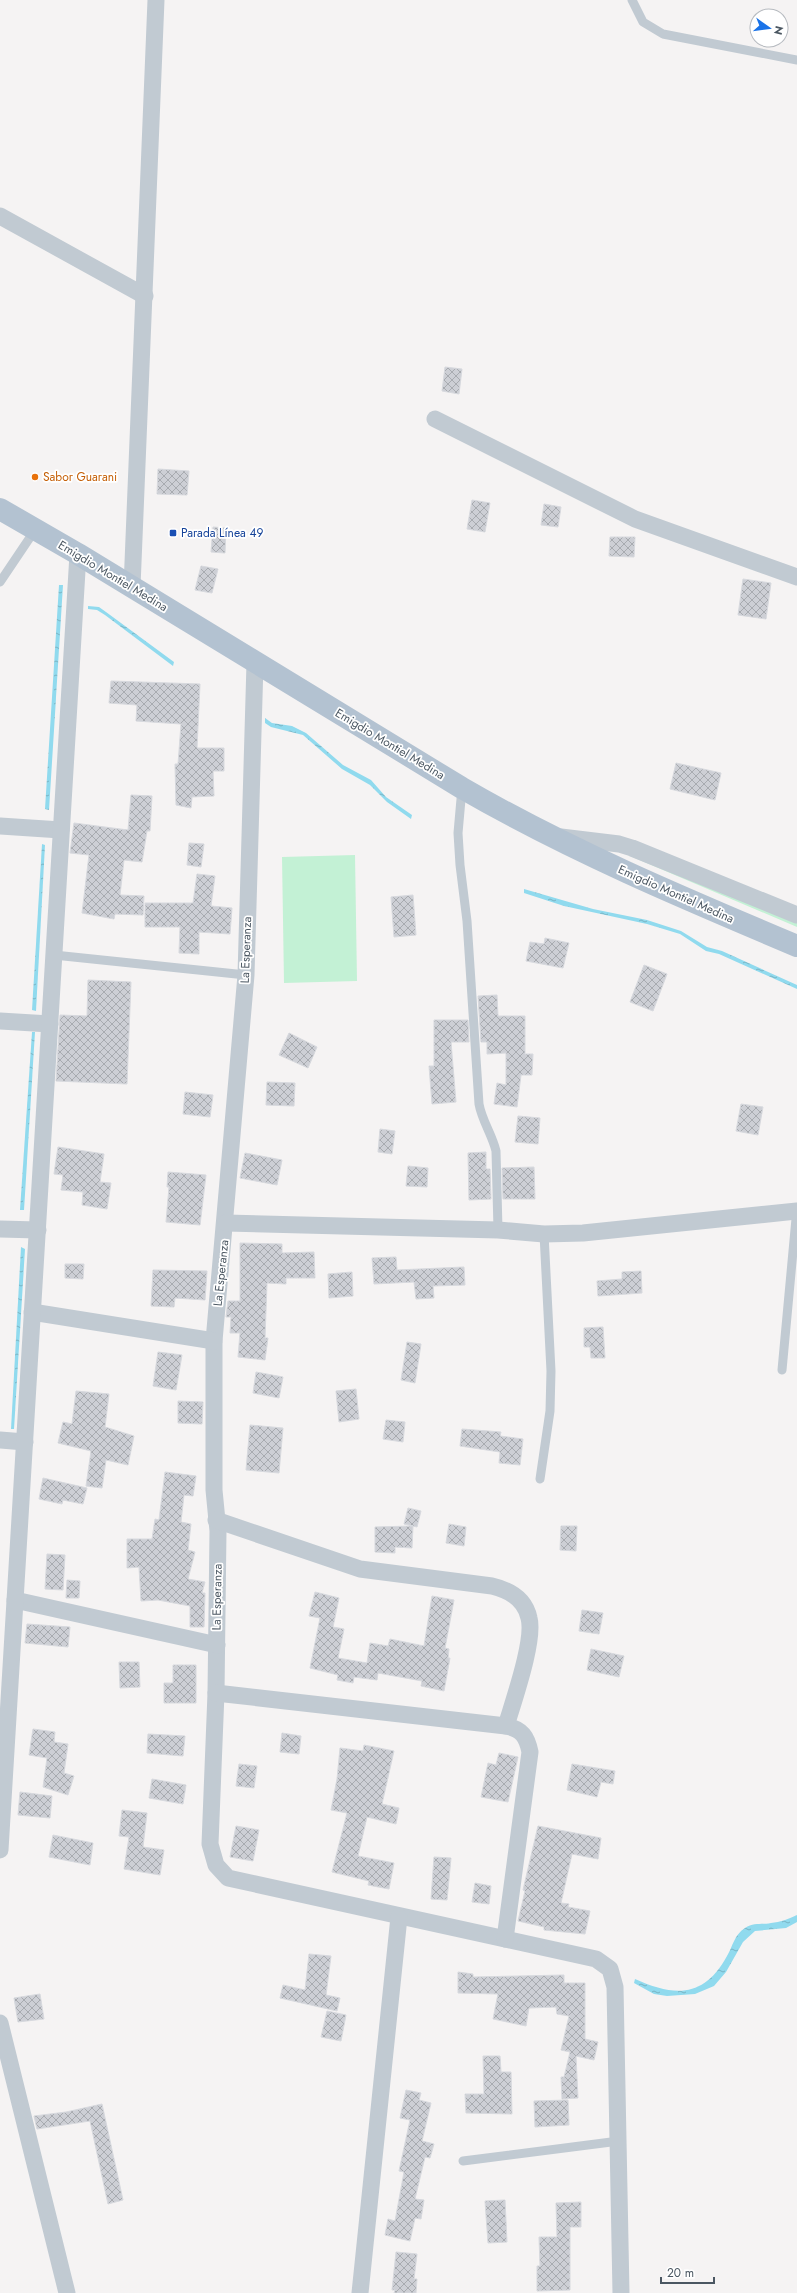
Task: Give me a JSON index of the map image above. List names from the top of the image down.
{
  "streets": {
    "main road": ["Emigdio Montiel Medina"],
    "street": ["La Esperanza"]
  },
  "crossings": [
    ["Emigdio Montiel Medina", "La Esperanza"]
  ],
  "places": {
    "other": ["Sabor Guarani"],
    "transit": ["Parada Línea 49"]
  },
  "scale_bar": "20 m",
  "north": "right"
}
